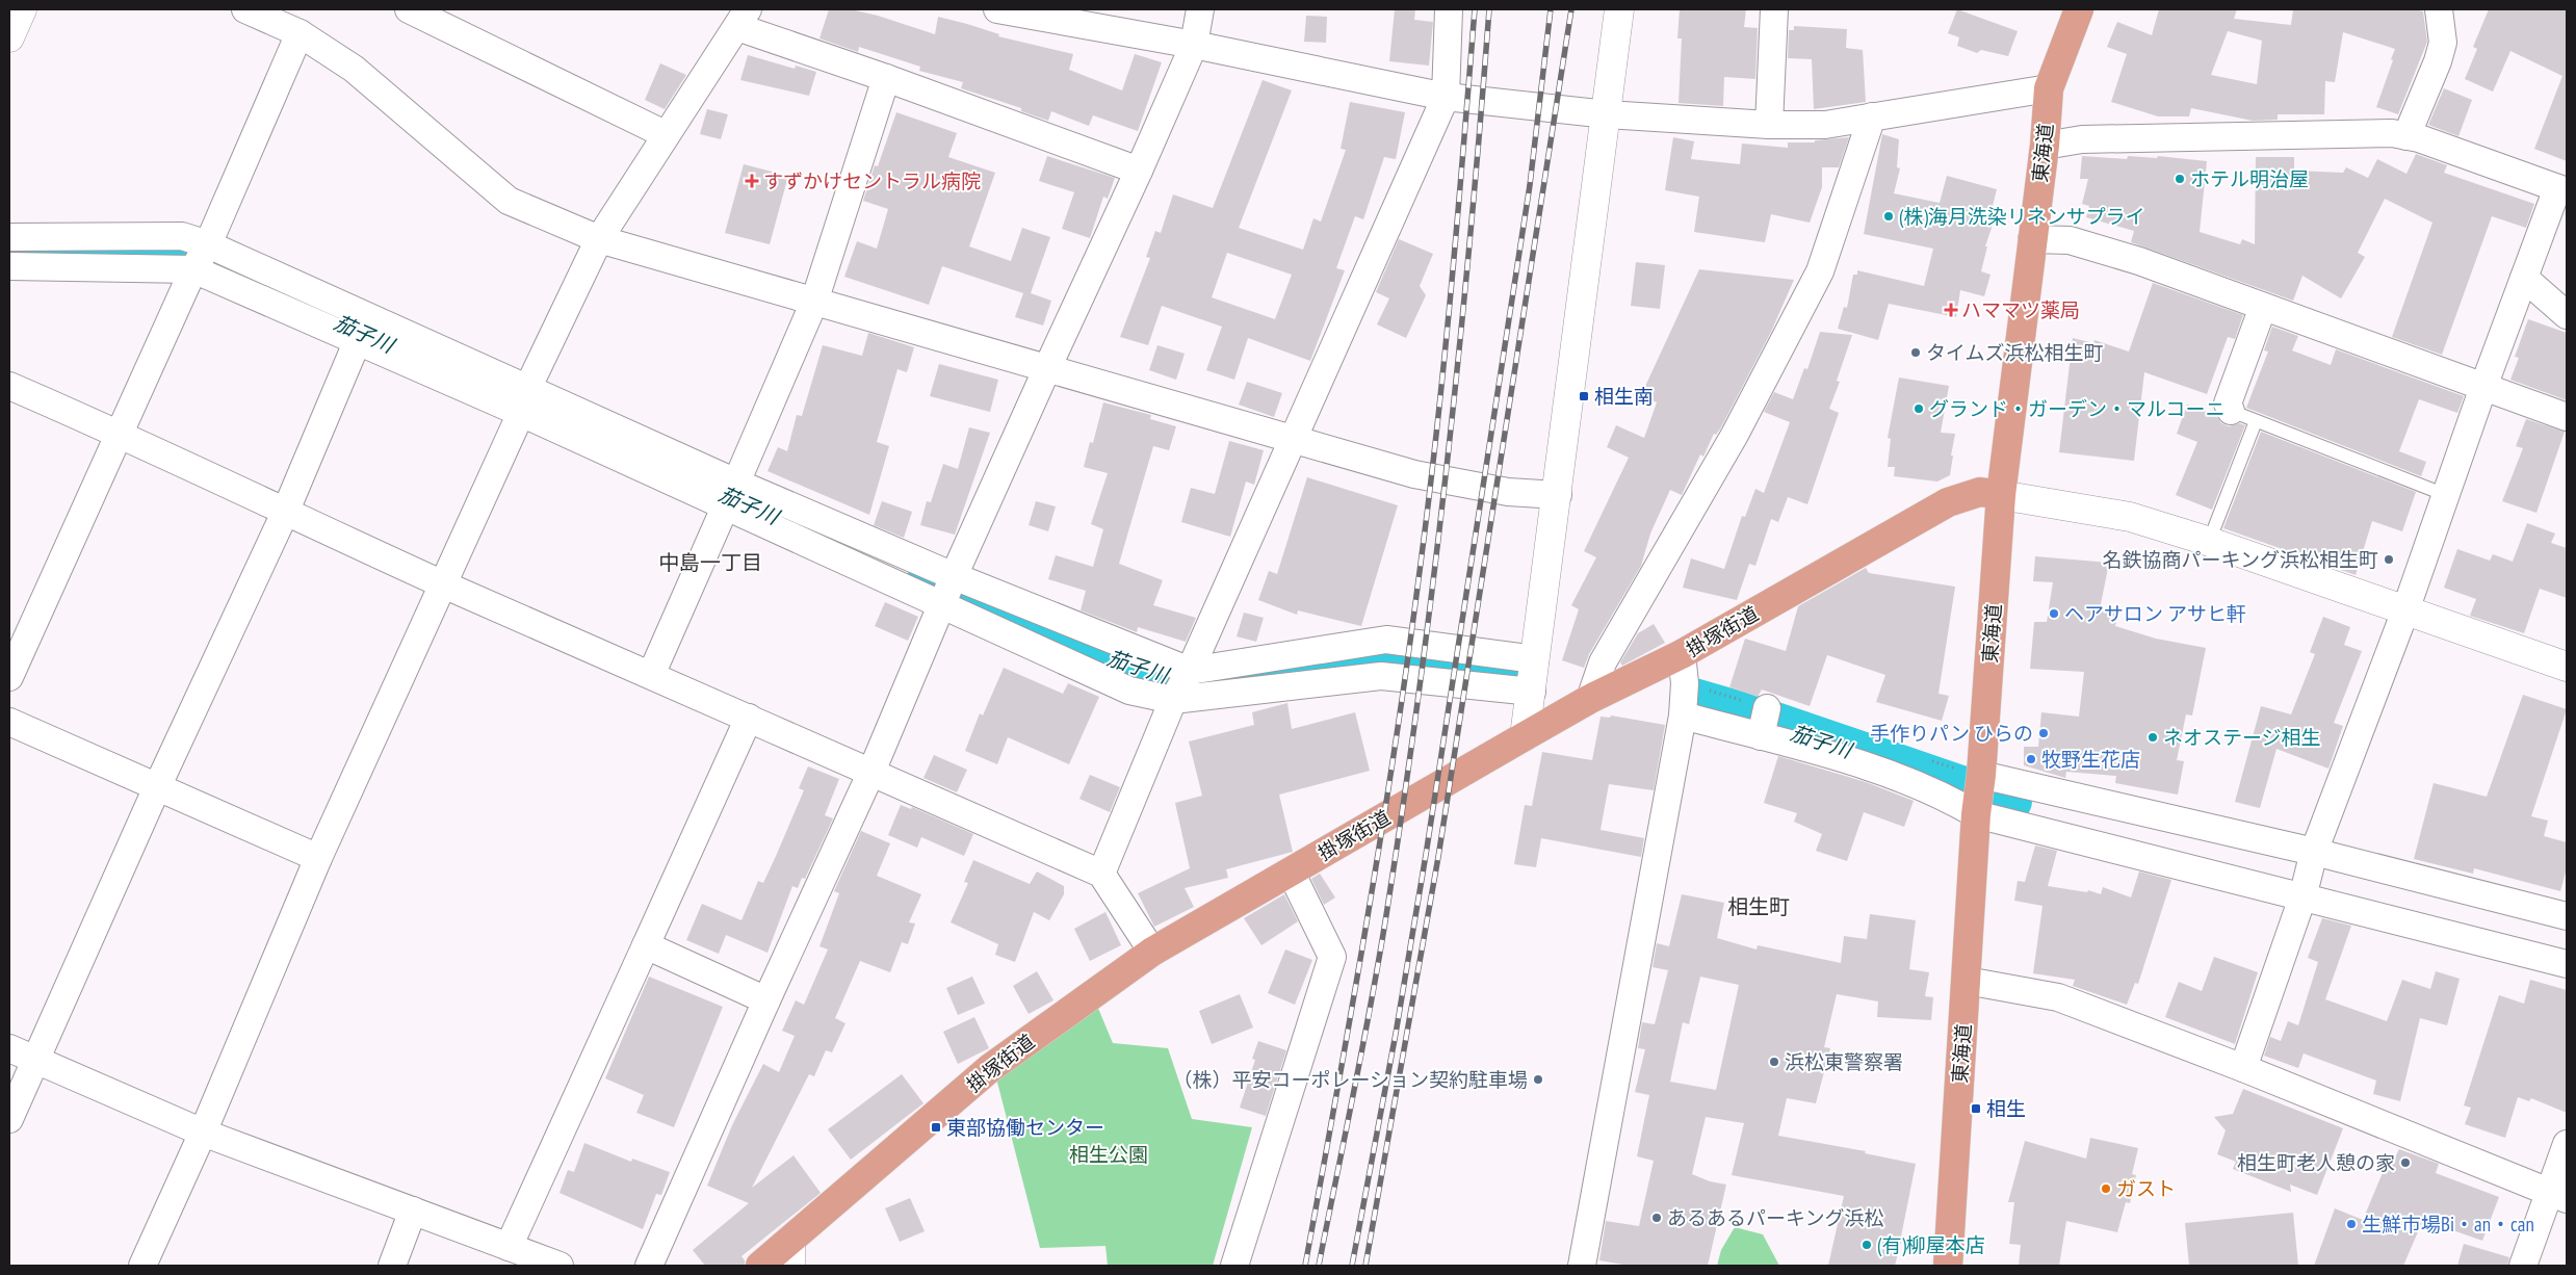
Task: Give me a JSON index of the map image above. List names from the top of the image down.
{
  "streets": {
    "highway": ["東海道", "掛塚街道"]
  },
  "crossings": [
    ["東海道", "掛塚街道"]
  ],
  "districts": ["中島一丁目", "相生町"],
  "water": ["茄子川"],
  "parks": ["相生公園"],
  "places": {
    "other": [
      "ホテル明治屋",
      "(株)海月洗染リネンサプライ",
      "タイムズ浜松相生町",
      "グランド・ガーデン・マルコーニ",
      "名鉄協商パーキング浜松相生町",
      "ヘアサロン アサヒ軒",
      "手作りパン ひらの",
      "ネオステージ相生",
      "牧野生花店",
      "浜松東警察署",
      "（株）平安コーポレーション契約駐車場",
      "相生町老人憩の家",
      "ガスト",
      "あるあるパーキング浜松",
      "生鮮市場Bi・an・can",
      "(有)柳屋本店"
    ],
    "health": ["すずかけセントラル病院", "ハママツ薬局"],
    "transit": ["相生南", "相生", "東部協働センター"]
  }
}
